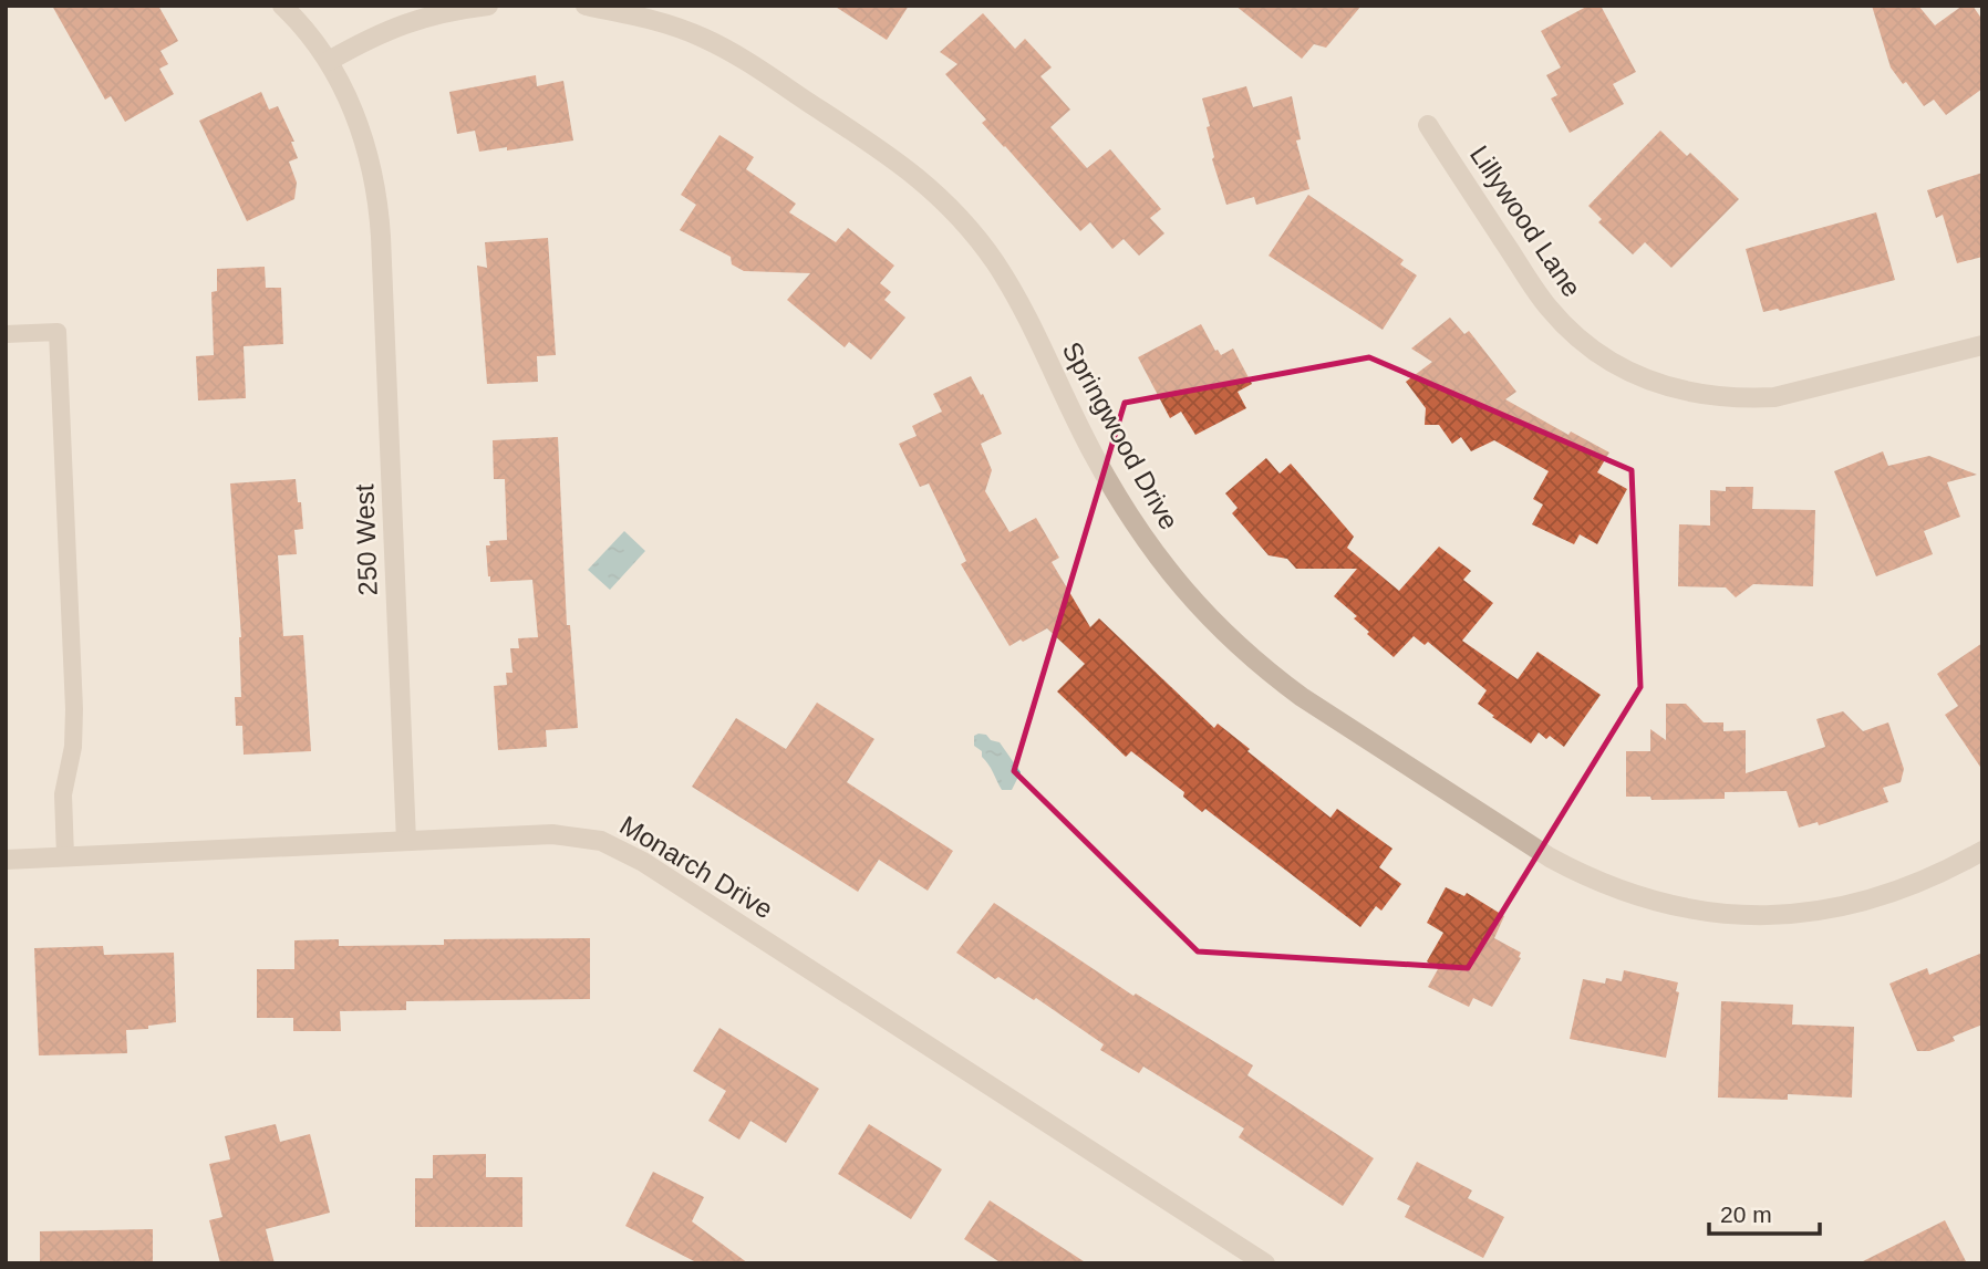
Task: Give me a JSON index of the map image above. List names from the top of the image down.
{
  "streets": {
    "street": [
      "Lillywood Lane",
      "Springwood Drive",
      "250 West",
      "Monarch Drive"
    ]
  },
  "crossings": [
    ["250 West", "Monarch Drive"]
  ],
  "scale_bar": "20 m"
}
